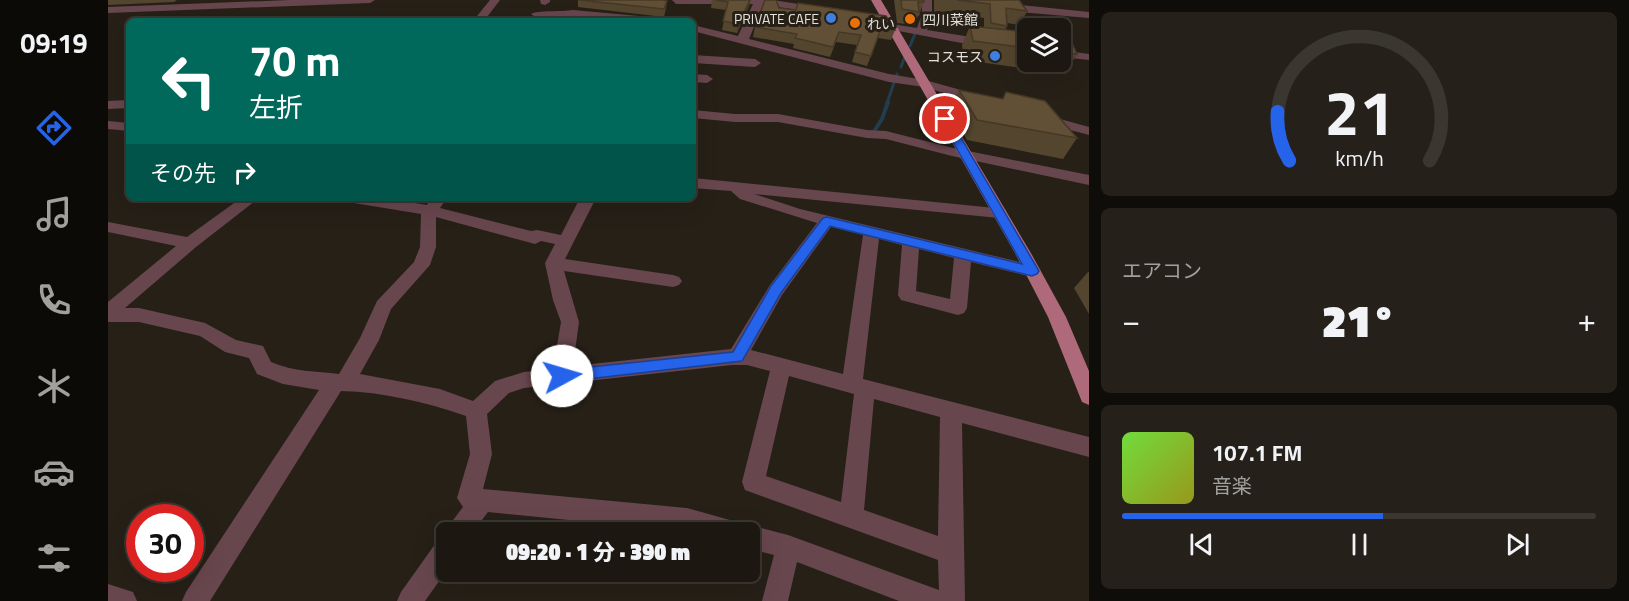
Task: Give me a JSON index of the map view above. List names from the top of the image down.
{
  "places": [
    "PRIVATE CAFE",
    "四川菜館",
    "れい",
    "コスモス"
  ],
  "page": {
    "tabs": "09:19",
    "turn": ["70 m", "左折"],
    "then": "その先",
    "tile": "エアコン",
    "heat": ["−", "21°", "+"],
    "song": ["107.1 FM", "音楽"],
    "limit": "30",
    "trip": "09:20 · 1 分 · 390 m",
    "gauge": ["21", "km/h"]
  }
}
